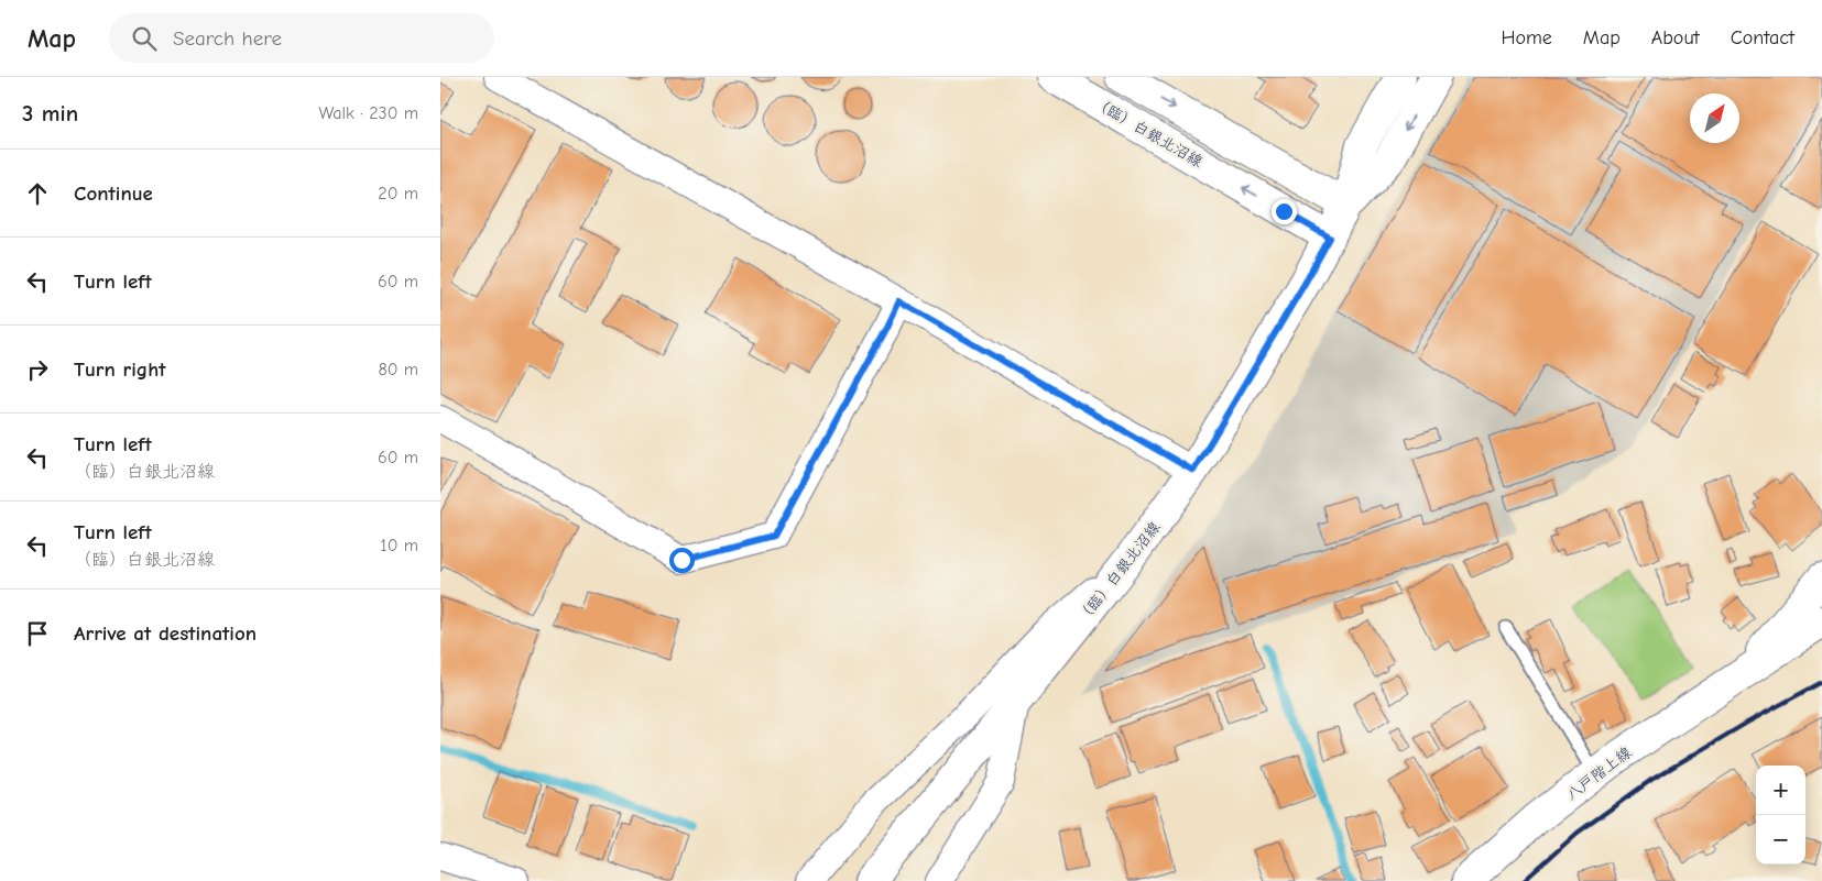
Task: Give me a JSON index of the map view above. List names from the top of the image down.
{
  "streets": {
    "street": ["（臨）白銀北沼線", "八戸階上線"]
  },
  "north": "top right",
  "page": {
    "header": "Map",
    "search": "Search here",
    "nav": [
      "Home",
      "Map",
      "About",
      "Contact"
    ],
    "heading": ["3 min", "Walk · 230 m"],
    "list": [
      ["Continue", "20 m"],
      ["Turn left", "60 m"],
      ["Turn right", "80 m"],
      ["Turn left", "（臨）白銀北沼線", "60 m"],
      ["Turn left", "（臨）白銀北沼線", "10 m"],
      "Arrive at destination"
    ],
    "map_buttons": ["+", "−"]
  }
}
